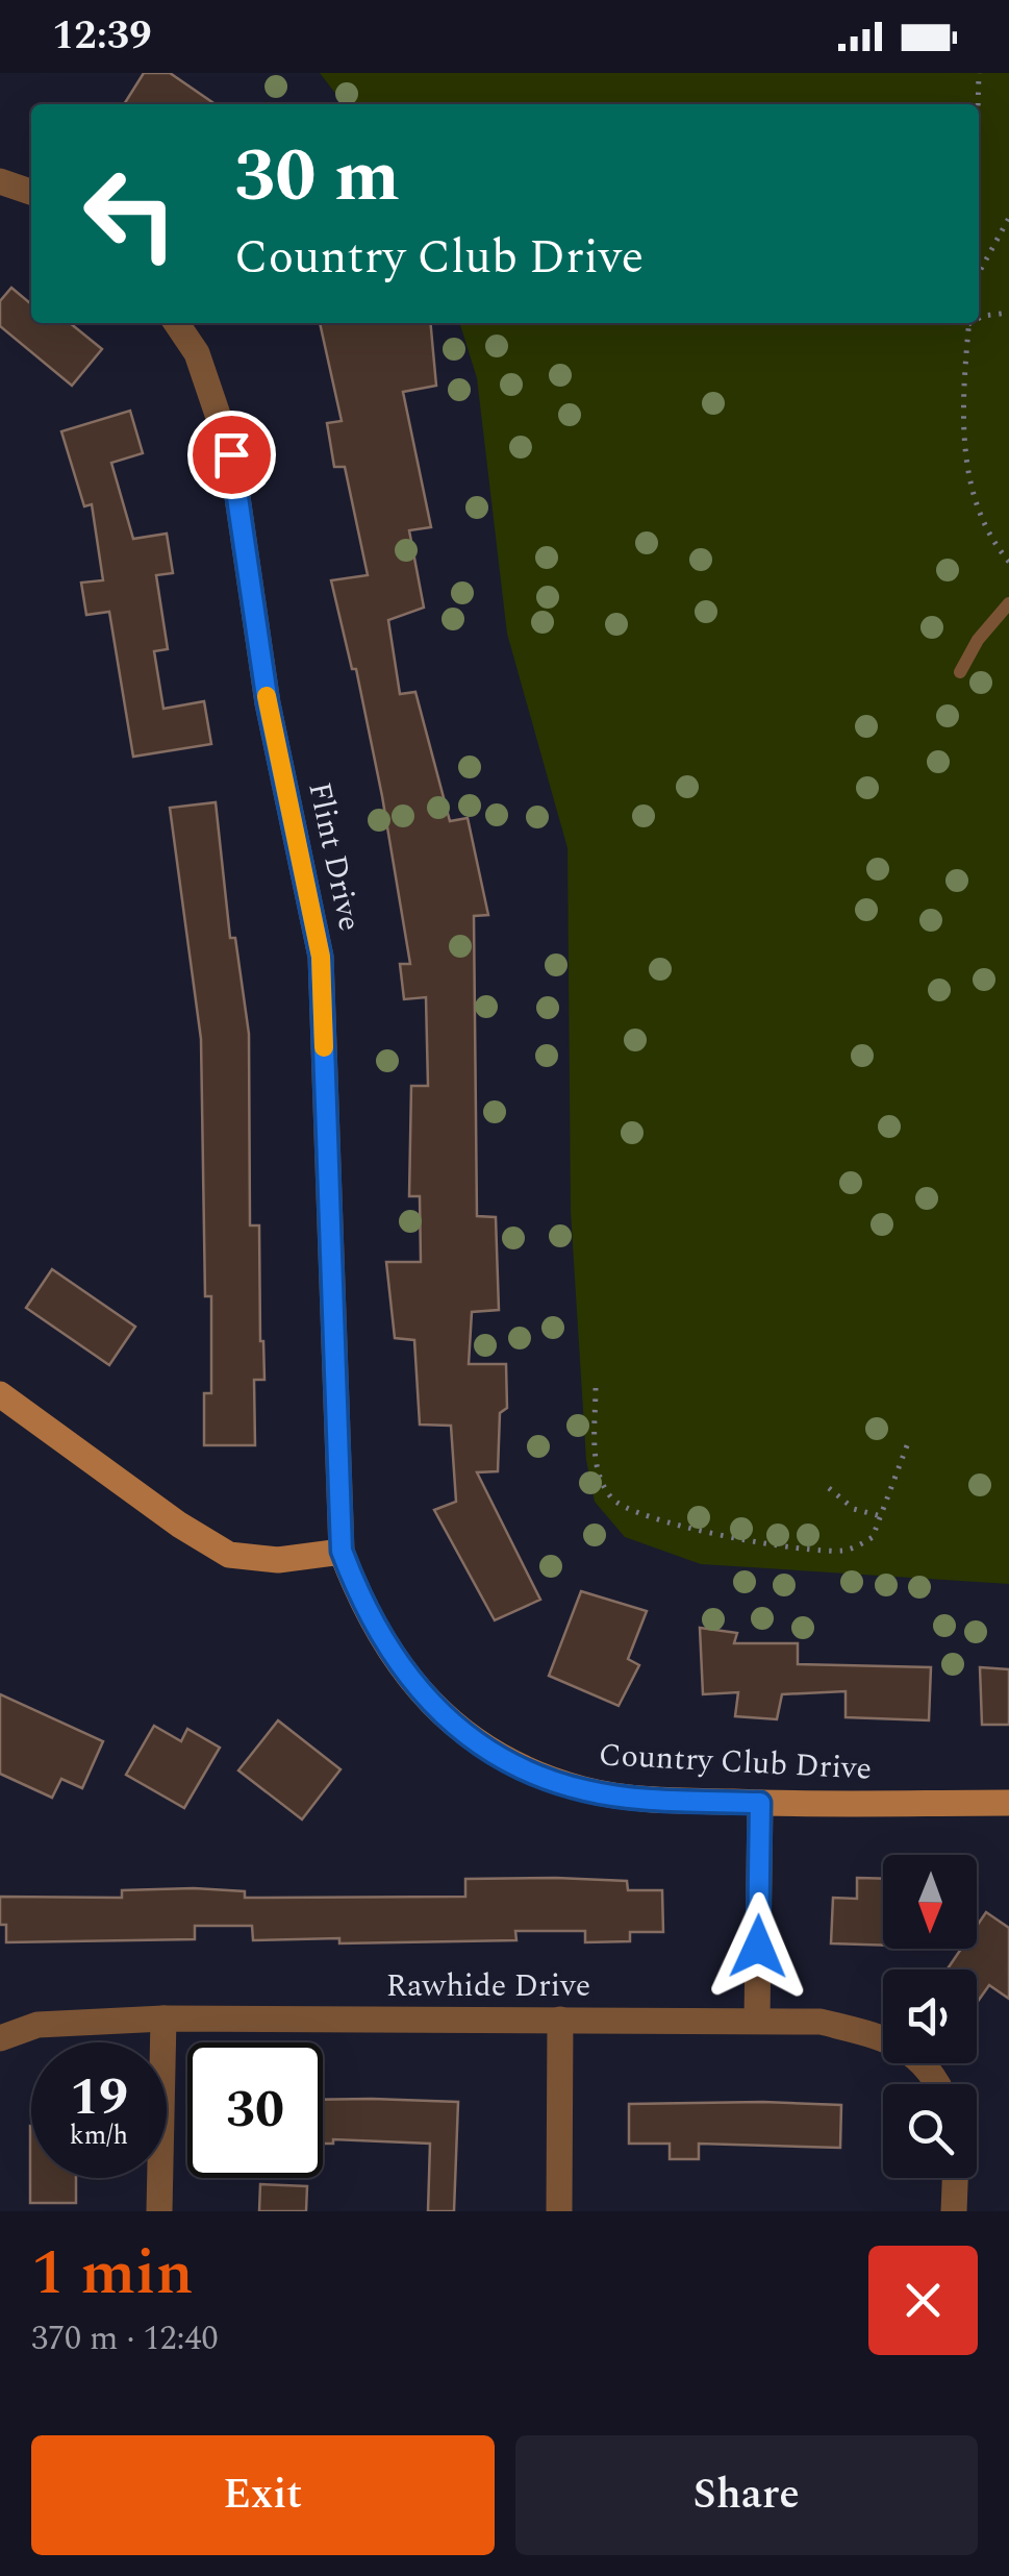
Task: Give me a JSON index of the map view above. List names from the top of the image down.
{
  "streets": {
    "street": ["Flint Drive", "Country Club Drive", "Rawhide Drive"]
  },
  "crossings": [
    ["Flint Drive", "Country Club Drive"]
  ],
  "north": "bottom",
  "page": {
    "status": "12:39",
    "turn": ["30 m", "Country Club Drive"],
    "speed": "19 km/h",
    "limit": "30",
    "heading": ["1 min", "370 m · 12:40"],
    "buttons": ["Exit", "Share"]
  }
}
